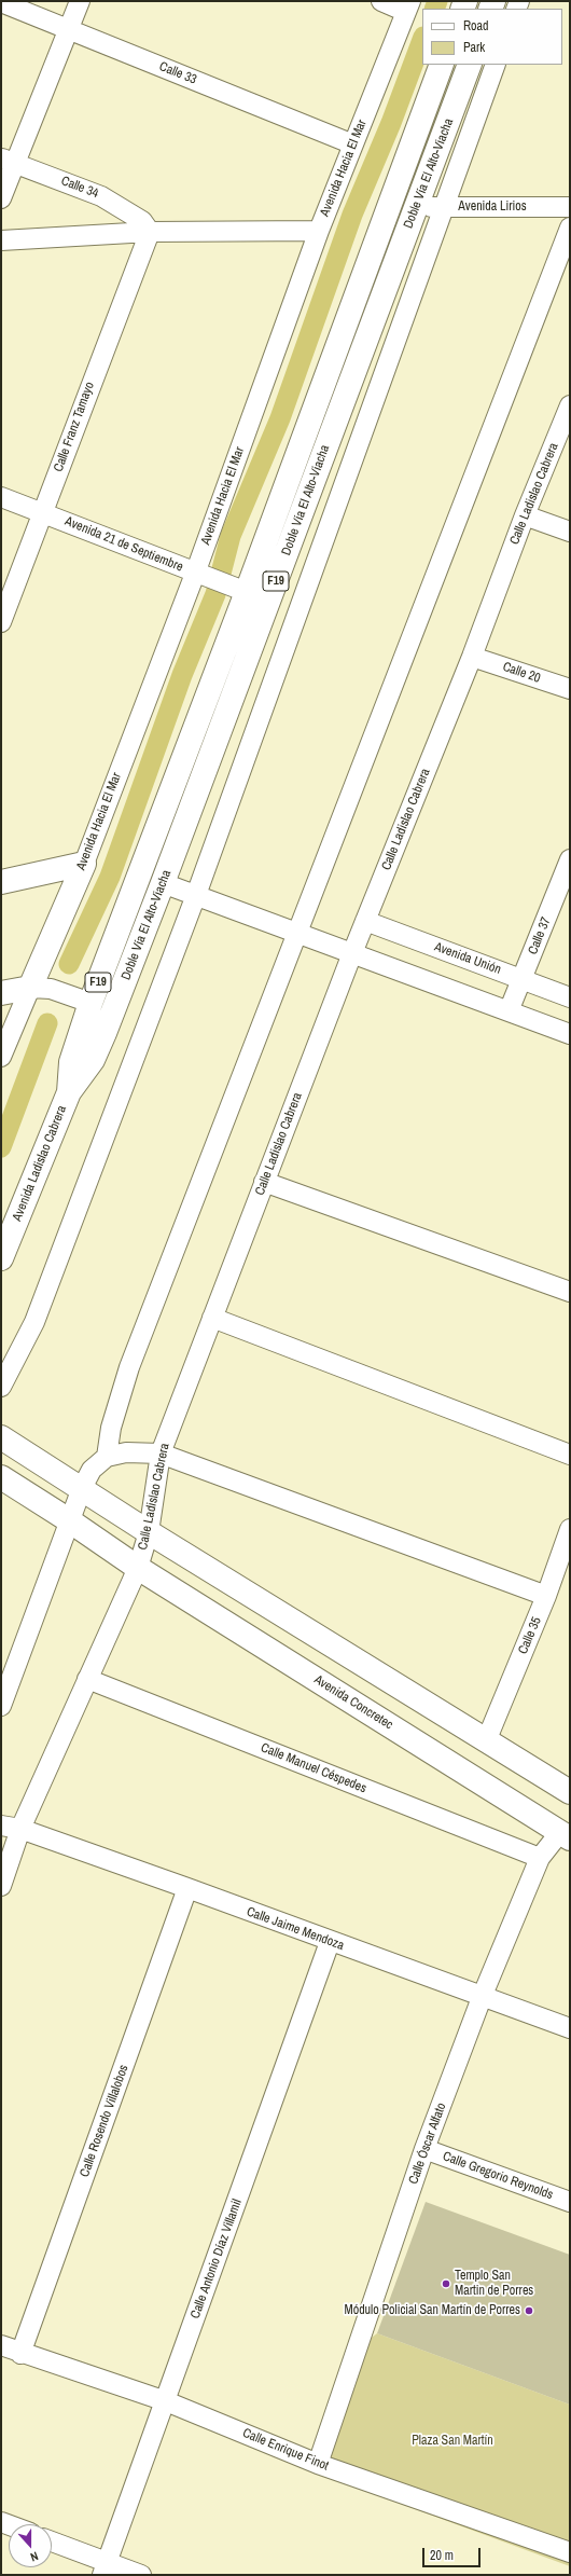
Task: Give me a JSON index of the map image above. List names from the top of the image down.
{
  "streets": {
    "main road": [
      "Avenida Hacia El Mar",
      "Doble Vía El Alto-Viacha",
      "F19",
      "Avenida Ladislao Cabrera",
      "Avenida Concretec"
    ],
    "street": [
      "Calle 33",
      "Calle 34",
      "Avenida Lirios",
      "Calle Franz Tamayo",
      "Calle Ladislao Cabrera",
      "Avenida 21 de Septiembre",
      "Calle 20",
      "Calle 37",
      "Avenida Unión",
      "Calle 35",
      "Calle Manuel Céspedes",
      "Calle Jaime Mendoza",
      "Calle Rosendo Villalobos",
      "Calle Óscar Alfato",
      "Calle Gregorio Reynolds",
      "Calle Antonio Díaz Villamil",
      "Calle Enrique Finot"
    ]
  },
  "crossings": [
    ["Calle 33", "Avenida Hacia El Mar"],
    ["Avenida Hacia El Mar", "Avenida 21 de Septiembre"],
    ["Doble Vía El Alto-Viacha", "Avenida Lirios"],
    ["Doble Vía El Alto-Viacha", "Avenida 21 de Septiembre"],
    ["Doble Vía El Alto-Viacha", "Avenida Ladislao Cabrera"],
    ["Calle 34", "Calle Franz Tamayo"],
    ["Calle Franz Tamayo", "Avenida 21 de Septiembre"],
    ["Calle Ladislao Cabrera", "Calle 20"],
    ["Calle Ladislao Cabrera", "Avenida Unión"],
    ["Calle Ladislao Cabrera", "Avenida Concretec"],
    ["Calle Ladislao Cabrera", "Calle Manuel Céspedes"],
    ["Calle Ladislao Cabrera", "Calle Jaime Mendoza"],
    ["Calle 37", "Avenida Unión"],
    ["Avenida Concretec", "Calle Óscar Alfato"],
    ["Calle Manuel Céspedes", "Calle Óscar Alfato"],
    ["Calle Jaime Mendoza", "Calle Rosendo Villalobos"],
    ["Calle Jaime Mendoza", "Calle Óscar Alfato"],
    ["Calle Jaime Mendoza", "Calle Antonio Díaz Villamil"],
    ["Calle Rosendo Villalobos", "Calle Enrique Finot"],
    ["Calle Óscar Alfato", "Calle Gregorio Reynolds"],
    ["Calle Óscar Alfato", "Calle Enrique Finot"],
    ["Calle Antonio Díaz Villamil", "Calle Enrique Finot"]
  ],
  "parks": ["Plaza San Martín"],
  "places": ["Templo San Martin de Porres", "Módulo Policial San Martín de Porres"],
  "legend": ["Road", "Park"],
  "scale_bar": "20 m",
  "north": "bottom"
}
